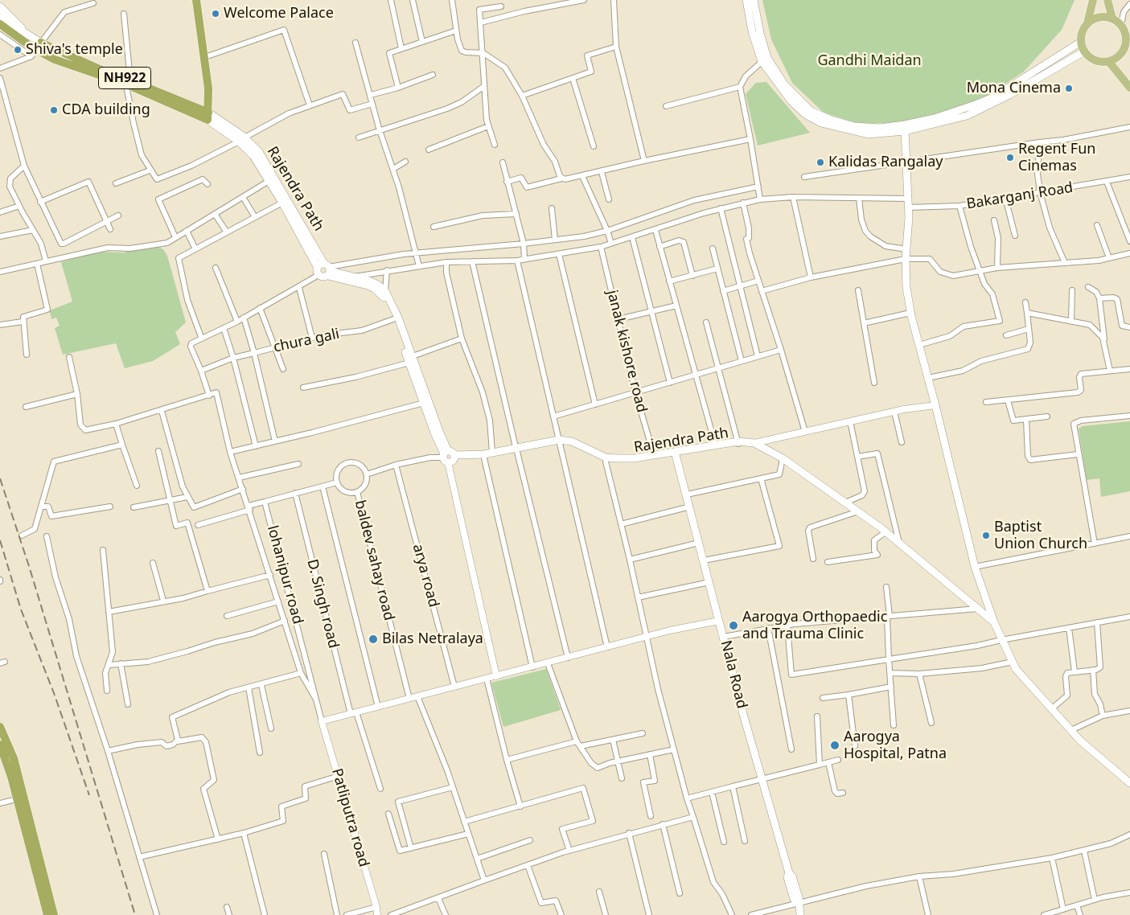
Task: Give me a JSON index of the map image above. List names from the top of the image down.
{
  "streets": {
    "highway": ["NH922", "Rajendra Path"],
    "main road": ["Nala Road"],
    "street": [
      "Bakarganj Road",
      "chura gali",
      "janak kishore road",
      "baldev sahay road",
      "lohanipur road",
      "arya road",
      "D. Singh road",
      "Patliputra road"
    ]
  },
  "crossings": [
    ["NH922", "Rajendra Path"],
    ["Rajendra Path", "janak kishore road"],
    ["Rajendra Path", "Nala Road"],
    ["lohanipur road", "Patliputra road"]
  ],
  "parks": ["Gandhi Maidan"],
  "places": [
    "Welcome Palace",
    "Shiva's temple",
    "Mona Cinema",
    "CDA building",
    "Regent Fun Cinemas",
    "Kalidas Rangalay",
    "Baptist Union Church",
    "Aarogya Orthopaedic and Trauma Clinic",
    "Bilas Netralaya",
    "Aarogya Hospital, Patna"
  ]
}
